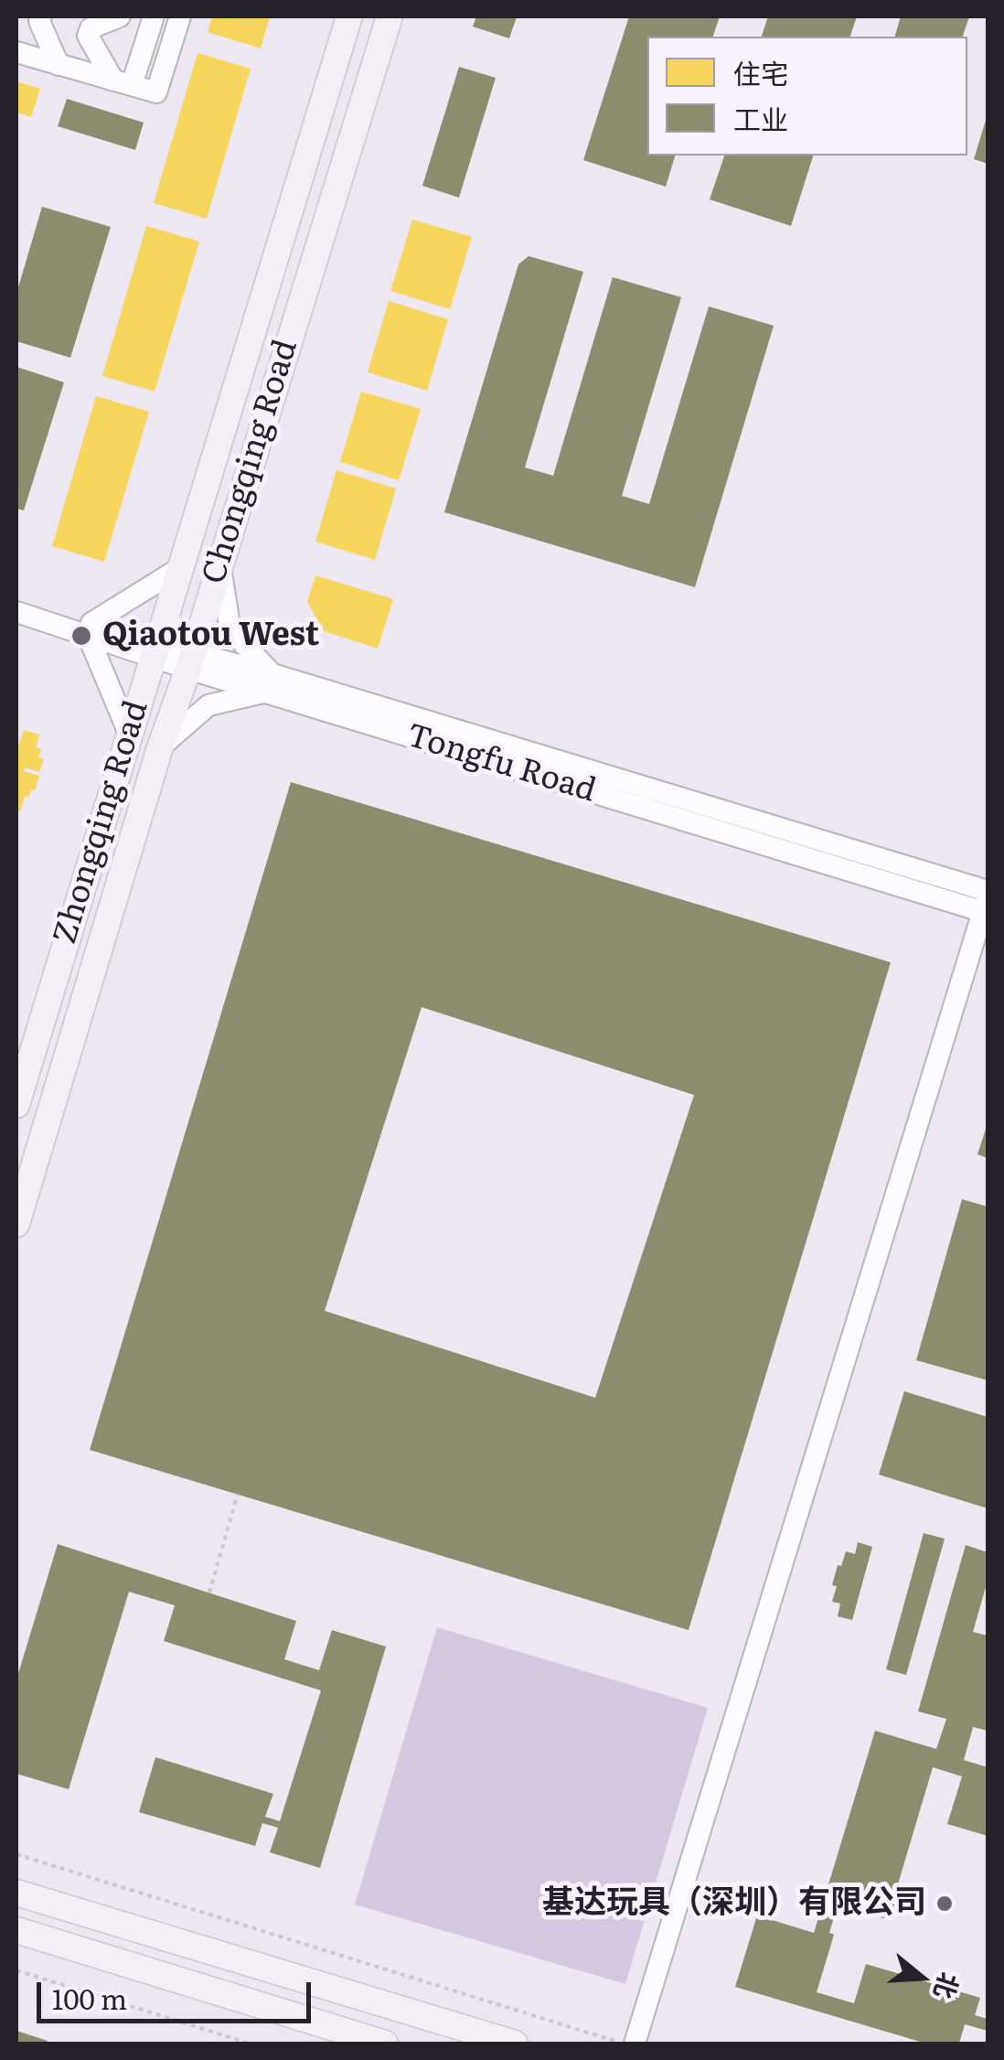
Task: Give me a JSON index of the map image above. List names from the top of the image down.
{
  "streets": {
    "main road": ["Chongqing Road", "Zhongqing Road"],
    "street": ["Tongfu Road"]
  },
  "crossings": [
    ["Chongqing Road", "Tongfu Road"],
    ["Tongfu Road", "Zhongqing Road"]
  ],
  "places": ["Qiaotou West", "基达玩具（深圳）有限公司"],
  "legend": ["住宅", "工业"],
  "scale_bar": "100 m",
  "north": "right"
}
